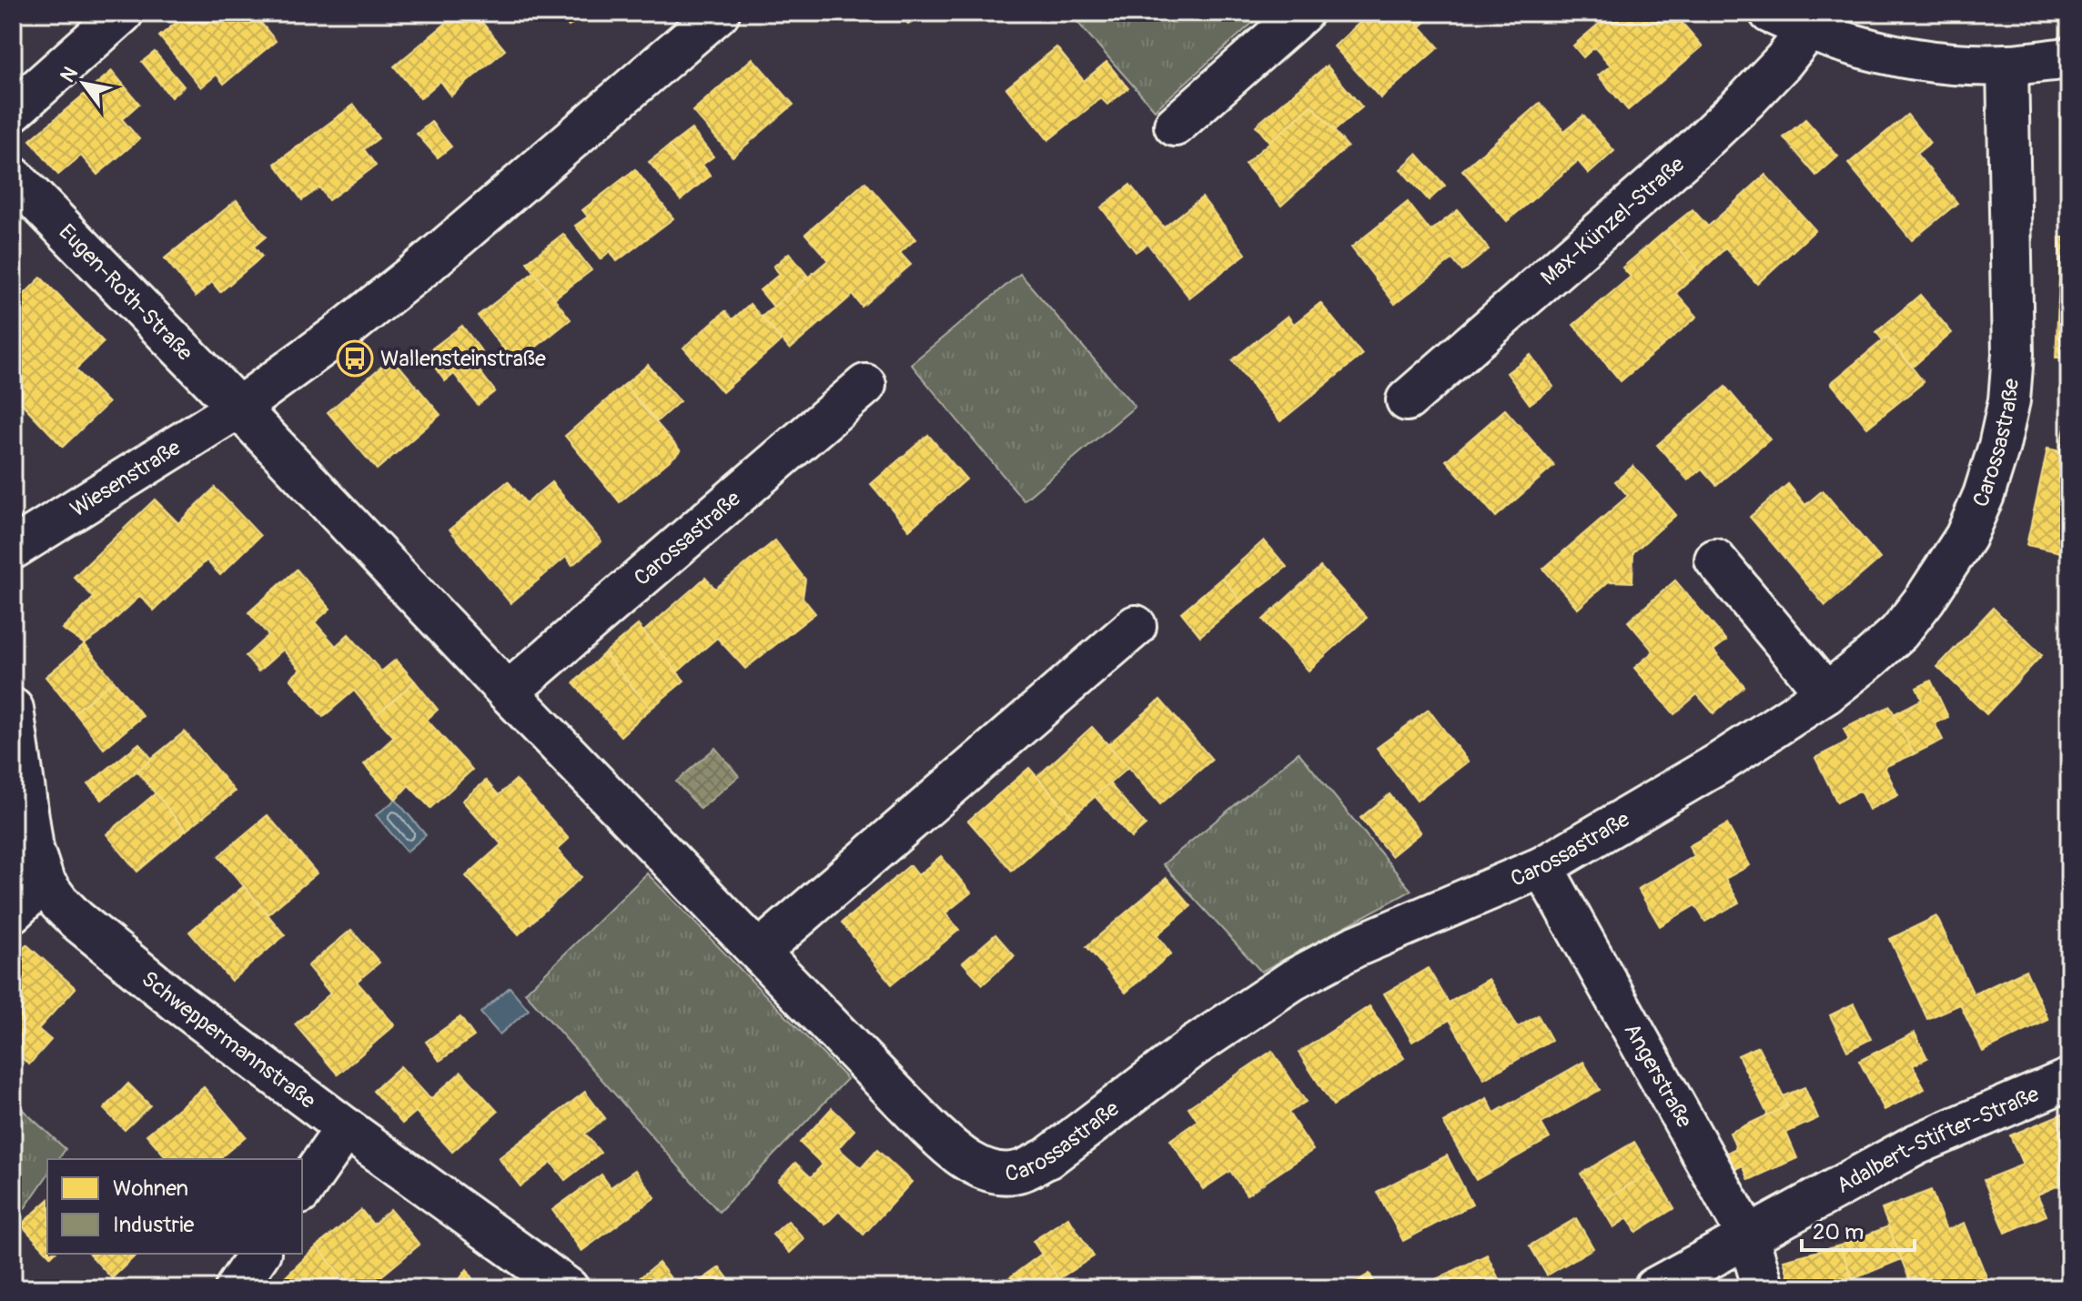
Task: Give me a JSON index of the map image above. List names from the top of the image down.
{
  "streets": {
    "street": [
      "Max-Künzel-Straße",
      "Eugen-Roth-Straße",
      "Carossastraße",
      "Wiesenstraße",
      "Schweppermannstraße",
      "Angerstraße",
      "Adalbert-Stifter-Straße"
    ]
  },
  "crossings": [
    ["Eugen-Roth-Straße", "Carossastraße"],
    ["Eugen-Roth-Straße", "Wiesenstraße"],
    ["Carossastraße", "Wiesenstraße"],
    ["Carossastraße", "Angerstraße"],
    ["Angerstraße", "Adalbert-Stifter-Straße"]
  ],
  "places": {
    "bus stop": ["Wallensteinstraße"]
  },
  "legend": ["Wohnen", "Industrie"],
  "scale_bar": "20 m",
  "north": "top left"
}
